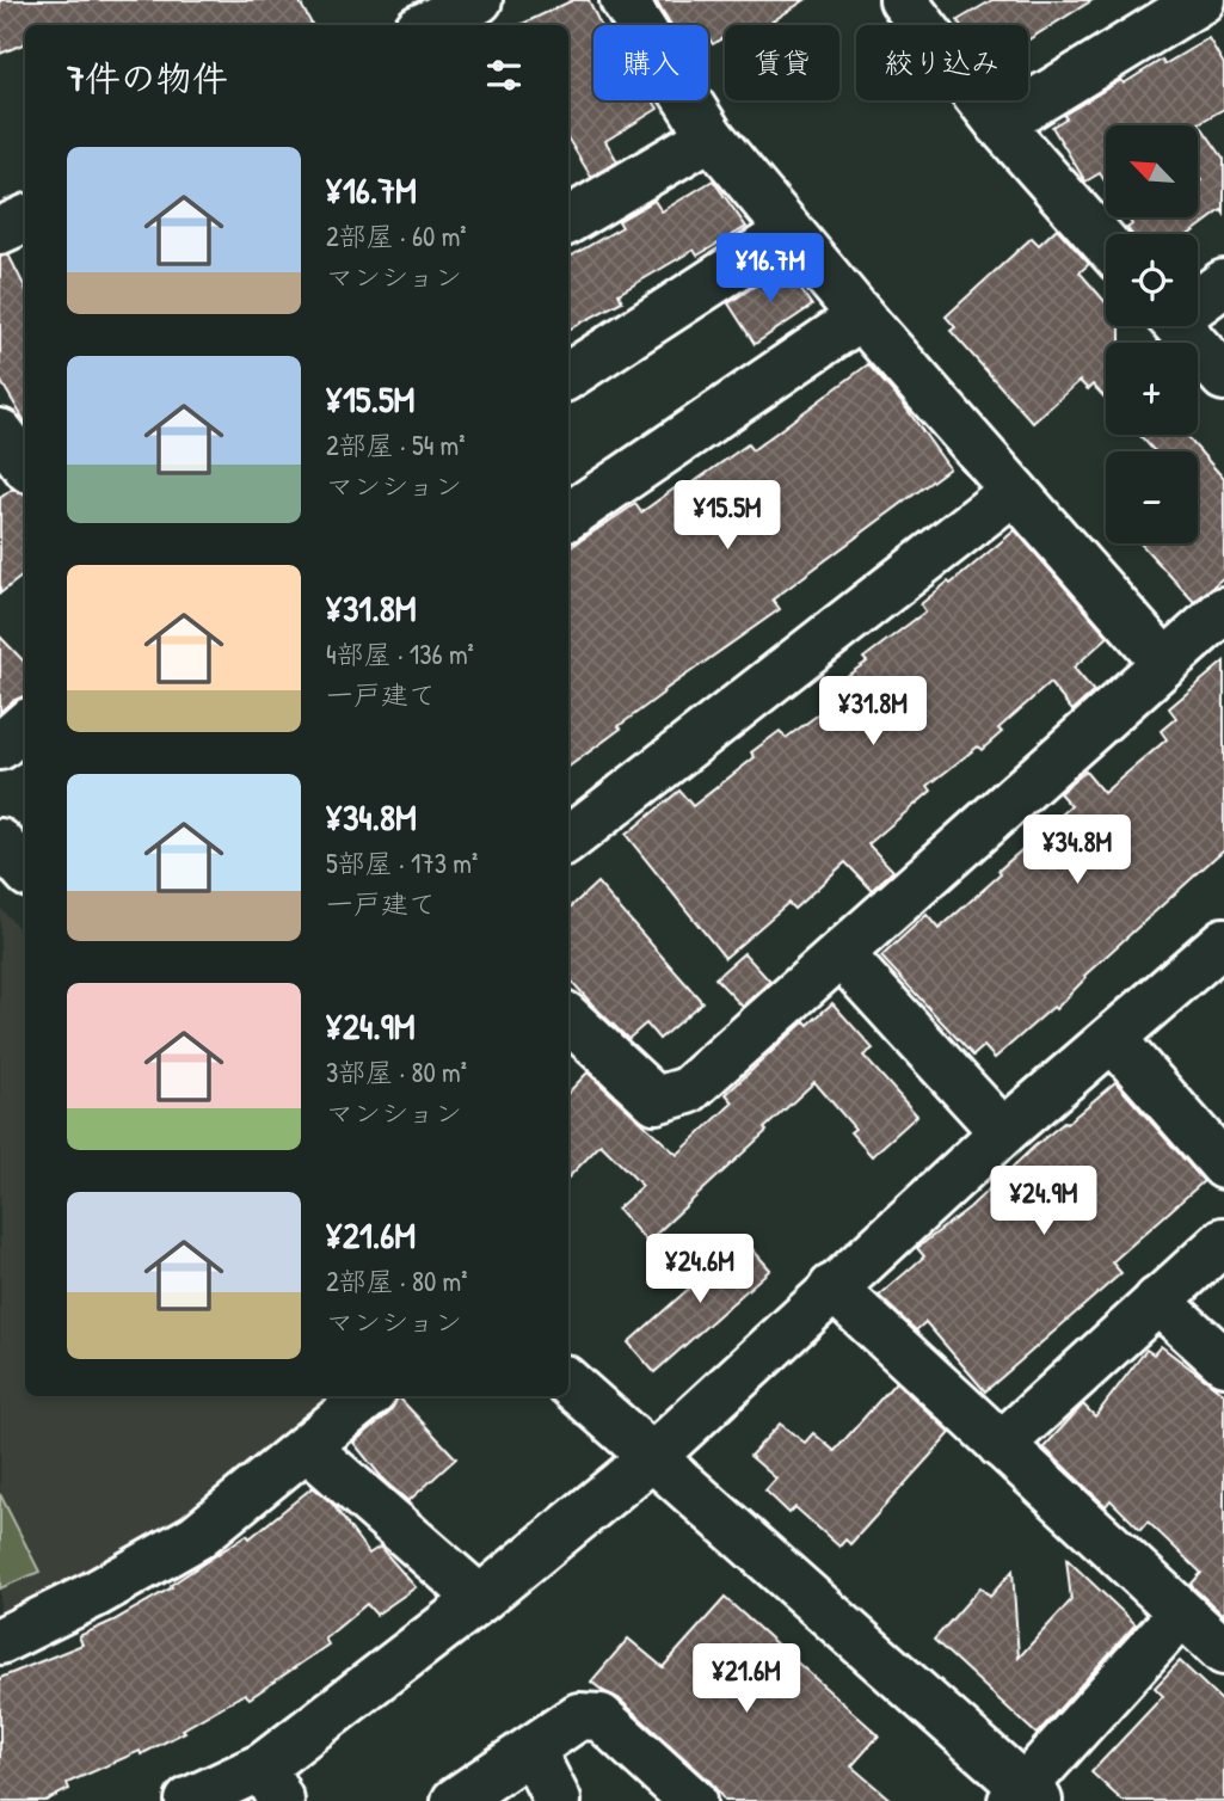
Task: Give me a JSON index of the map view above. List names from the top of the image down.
{
  "north": "top left",
  "page": {
    "chip": ["購入", "賃貸", "絞り込み"],
    "heading": "7件の物件",
    "map_buttons": ["+", "−"],
    "list": [
      {
        "name": "¥16.7M",
        "note": "2部屋 · 60 m² · マンション"
      },
      {
        "name": "¥15.5M",
        "note": "2部屋 · 54 m² · マンション"
      },
      {
        "name": "¥31.8M",
        "note": "4部屋 · 136 m² · 一戸建て"
      },
      {
        "name": "¥34.8M",
        "note": "5部屋 · 173 m² · 一戸建て"
      },
      {
        "name": "¥24.9M",
        "note": "3部屋 · 80 m² · マンション"
      },
      {
        "name": "¥21.6M",
        "note": "2部屋 · 80 m² · マンション"
      }
    ],
    "price": [
      "¥16.7M",
      "¥15.5M",
      "¥31.8M",
      "¥34.8M",
      "¥24.9M",
      "¥24.6M",
      "¥21.6M"
    ]
  }
}
